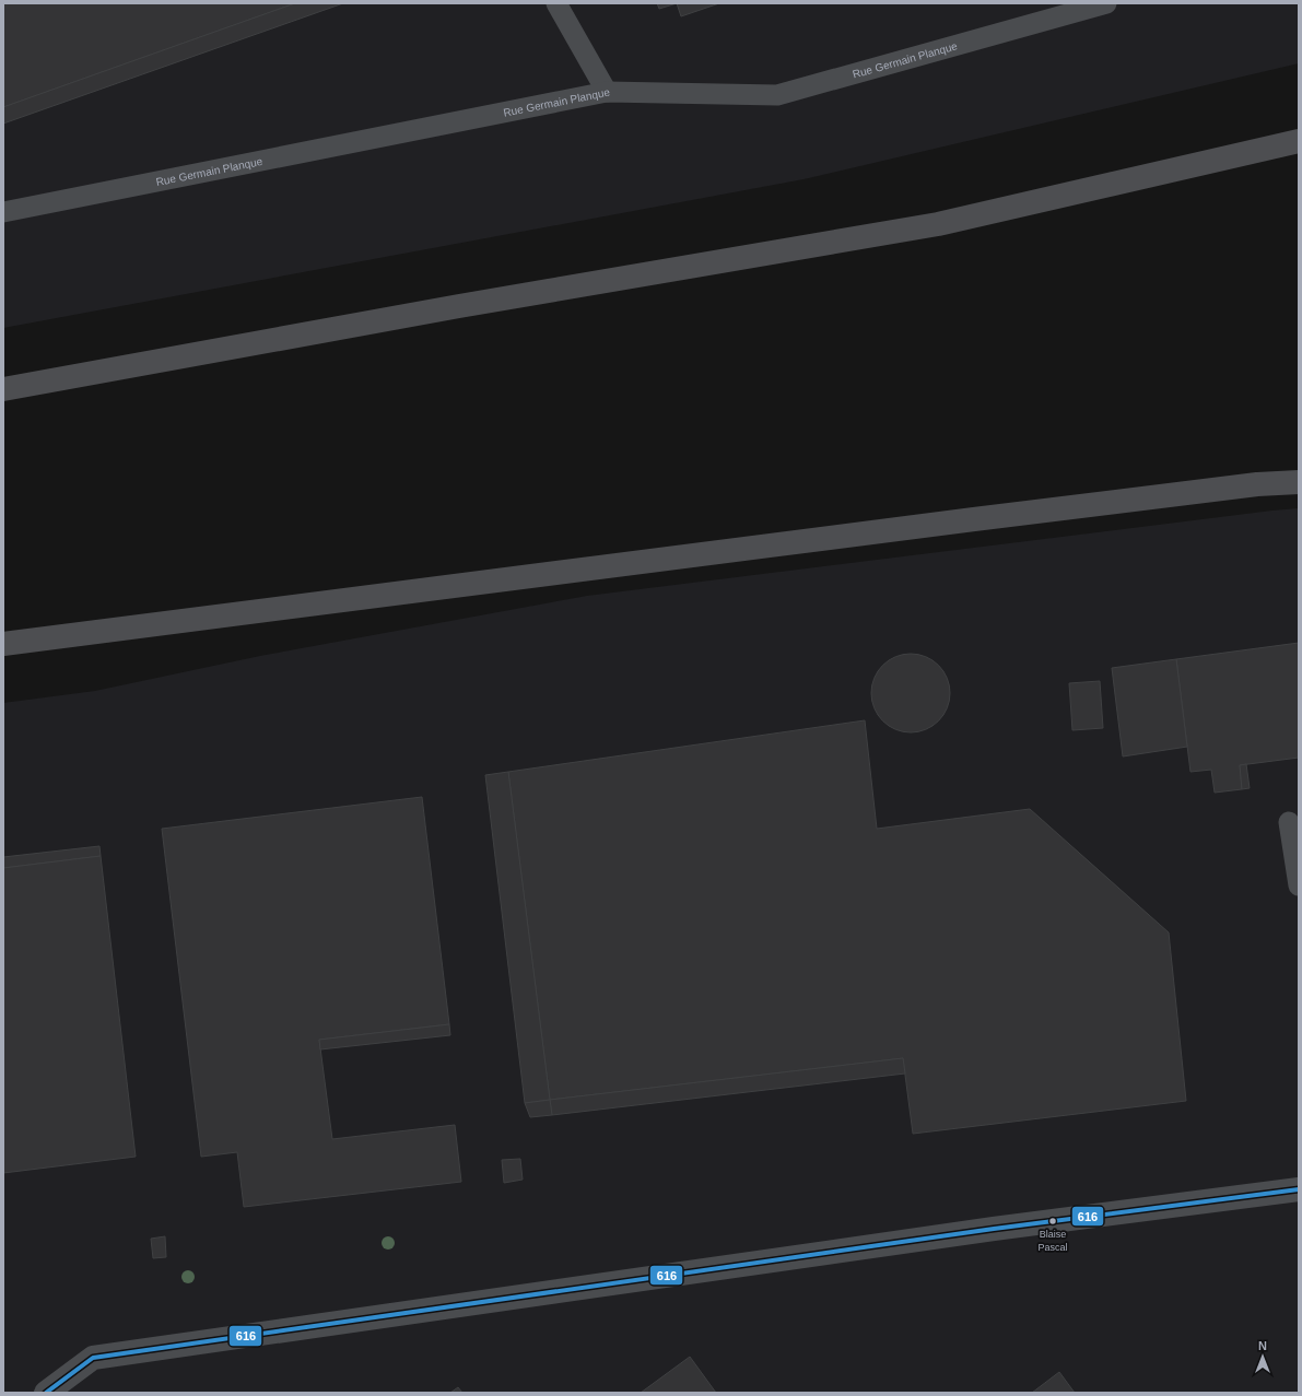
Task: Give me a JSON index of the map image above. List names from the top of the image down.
{
  "streets": {
    "lane": ["Rue Germain Planque"]
  },
  "places": ["Blaise Pascal"],
  "lines": ["transit line 616"],
  "north": "top"
}
